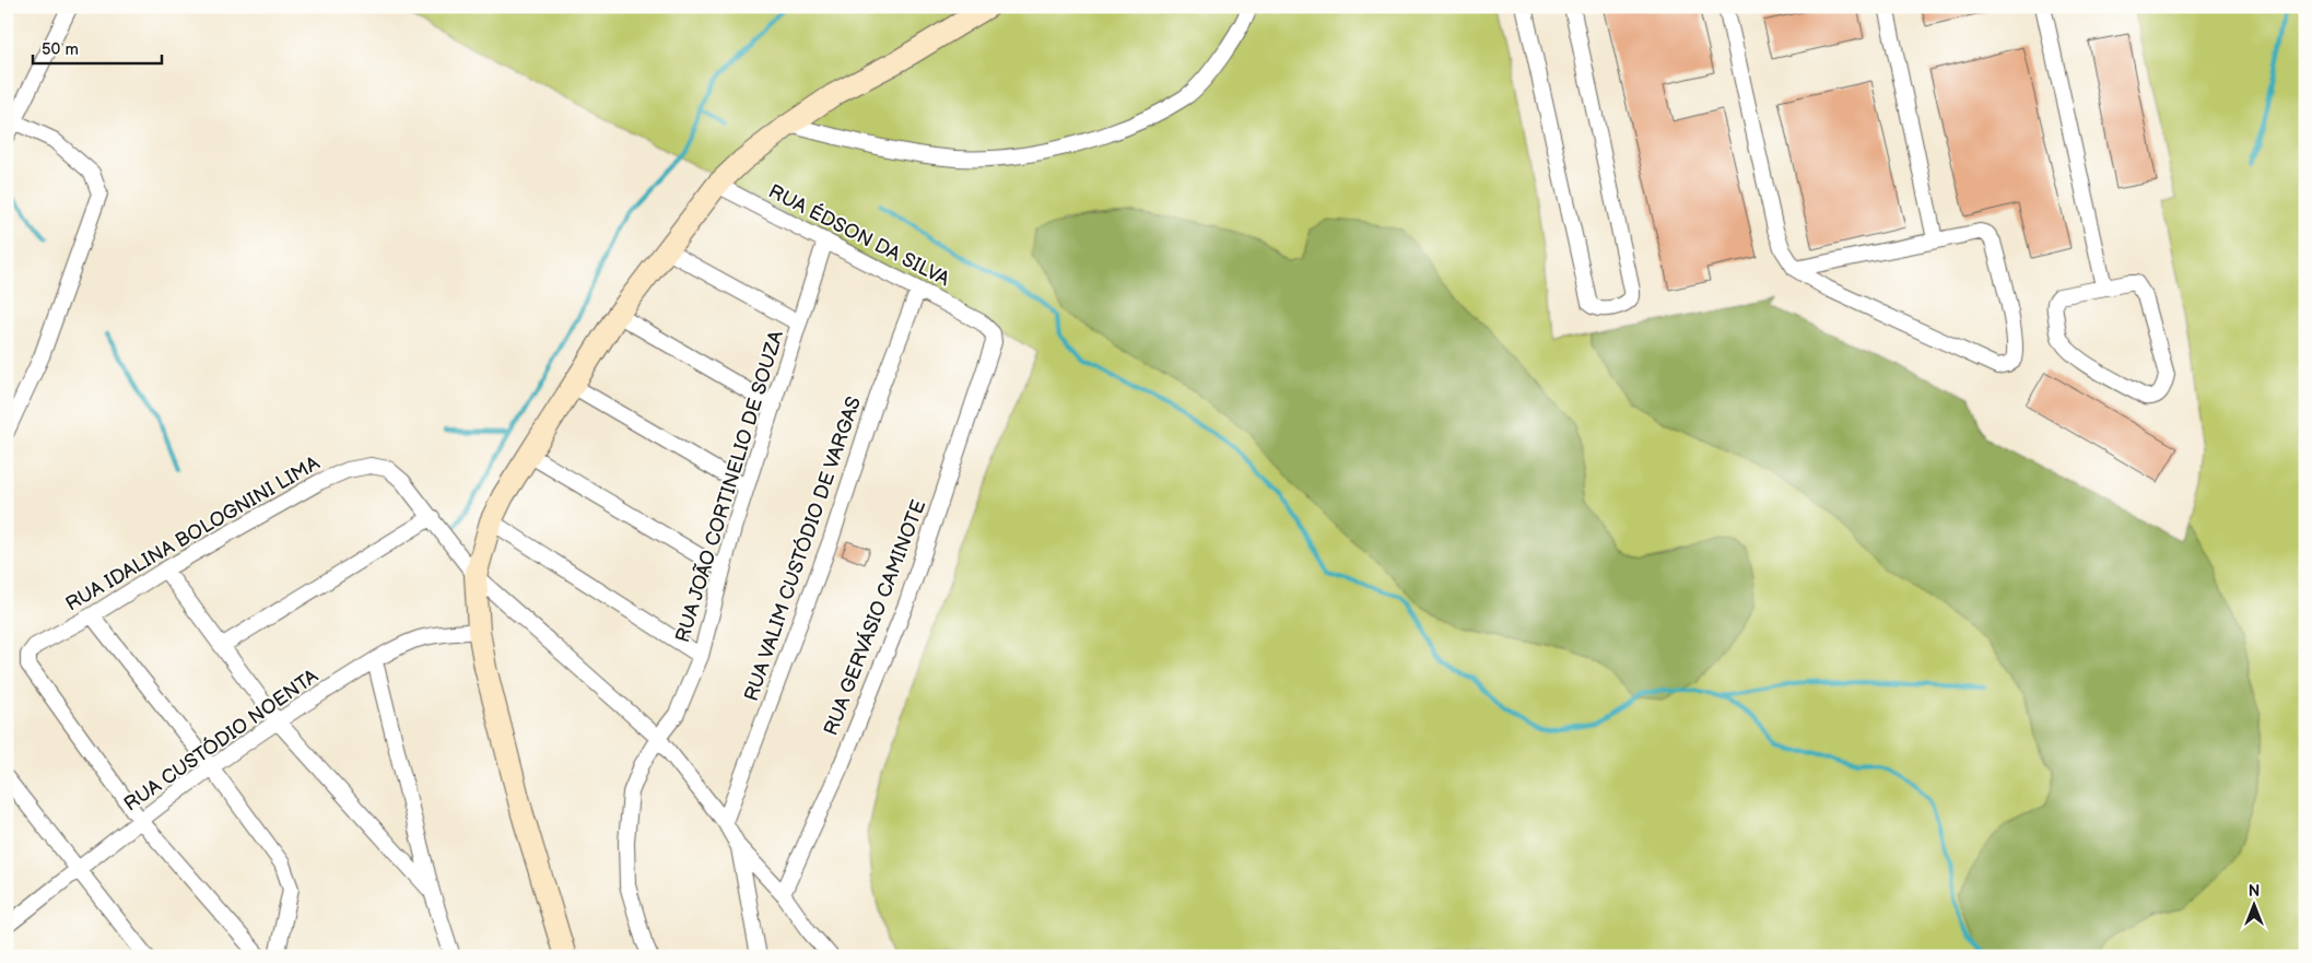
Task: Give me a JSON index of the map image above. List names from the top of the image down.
{
  "streets": {
    "street": [
      "RUA ÉDSON DA SILVA",
      "RUA JOÃO CORTINELIO DE SOUZA",
      "RUA IDALINA BOLOGNINI LIMA",
      "RUA VALIM CUSTÓDIO DE VARGAS",
      "RUA GERVÁSIO CAMINOTE",
      "RUA CUSTÓDIO NOENTA"
    ]
  },
  "crossings": [
    ["RUA ÉDSON DA SILVA", "RUA JOÃO CORTINELIO DE SOUZA"],
    ["RUA ÉDSON DA SILVA", "RUA VALIM CUSTÓDIO DE VARGAS"],
    ["RUA ÉDSON DA SILVA", "RUA GERVÁSIO CAMINOTE"],
    ["RUA JOÃO CORTINELIO DE SOUZA", "RUA IDALINA BOLOGNINI LIMA"],
    ["RUA IDALINA BOLOGNINI LIMA", "RUA VALIM CUSTÓDIO DE VARGAS"],
    ["RUA IDALINA BOLOGNINI LIMA", "RUA CUSTÓDIO NOENTA"]
  ],
  "scale_bar": "50 m",
  "north": "top"
}
